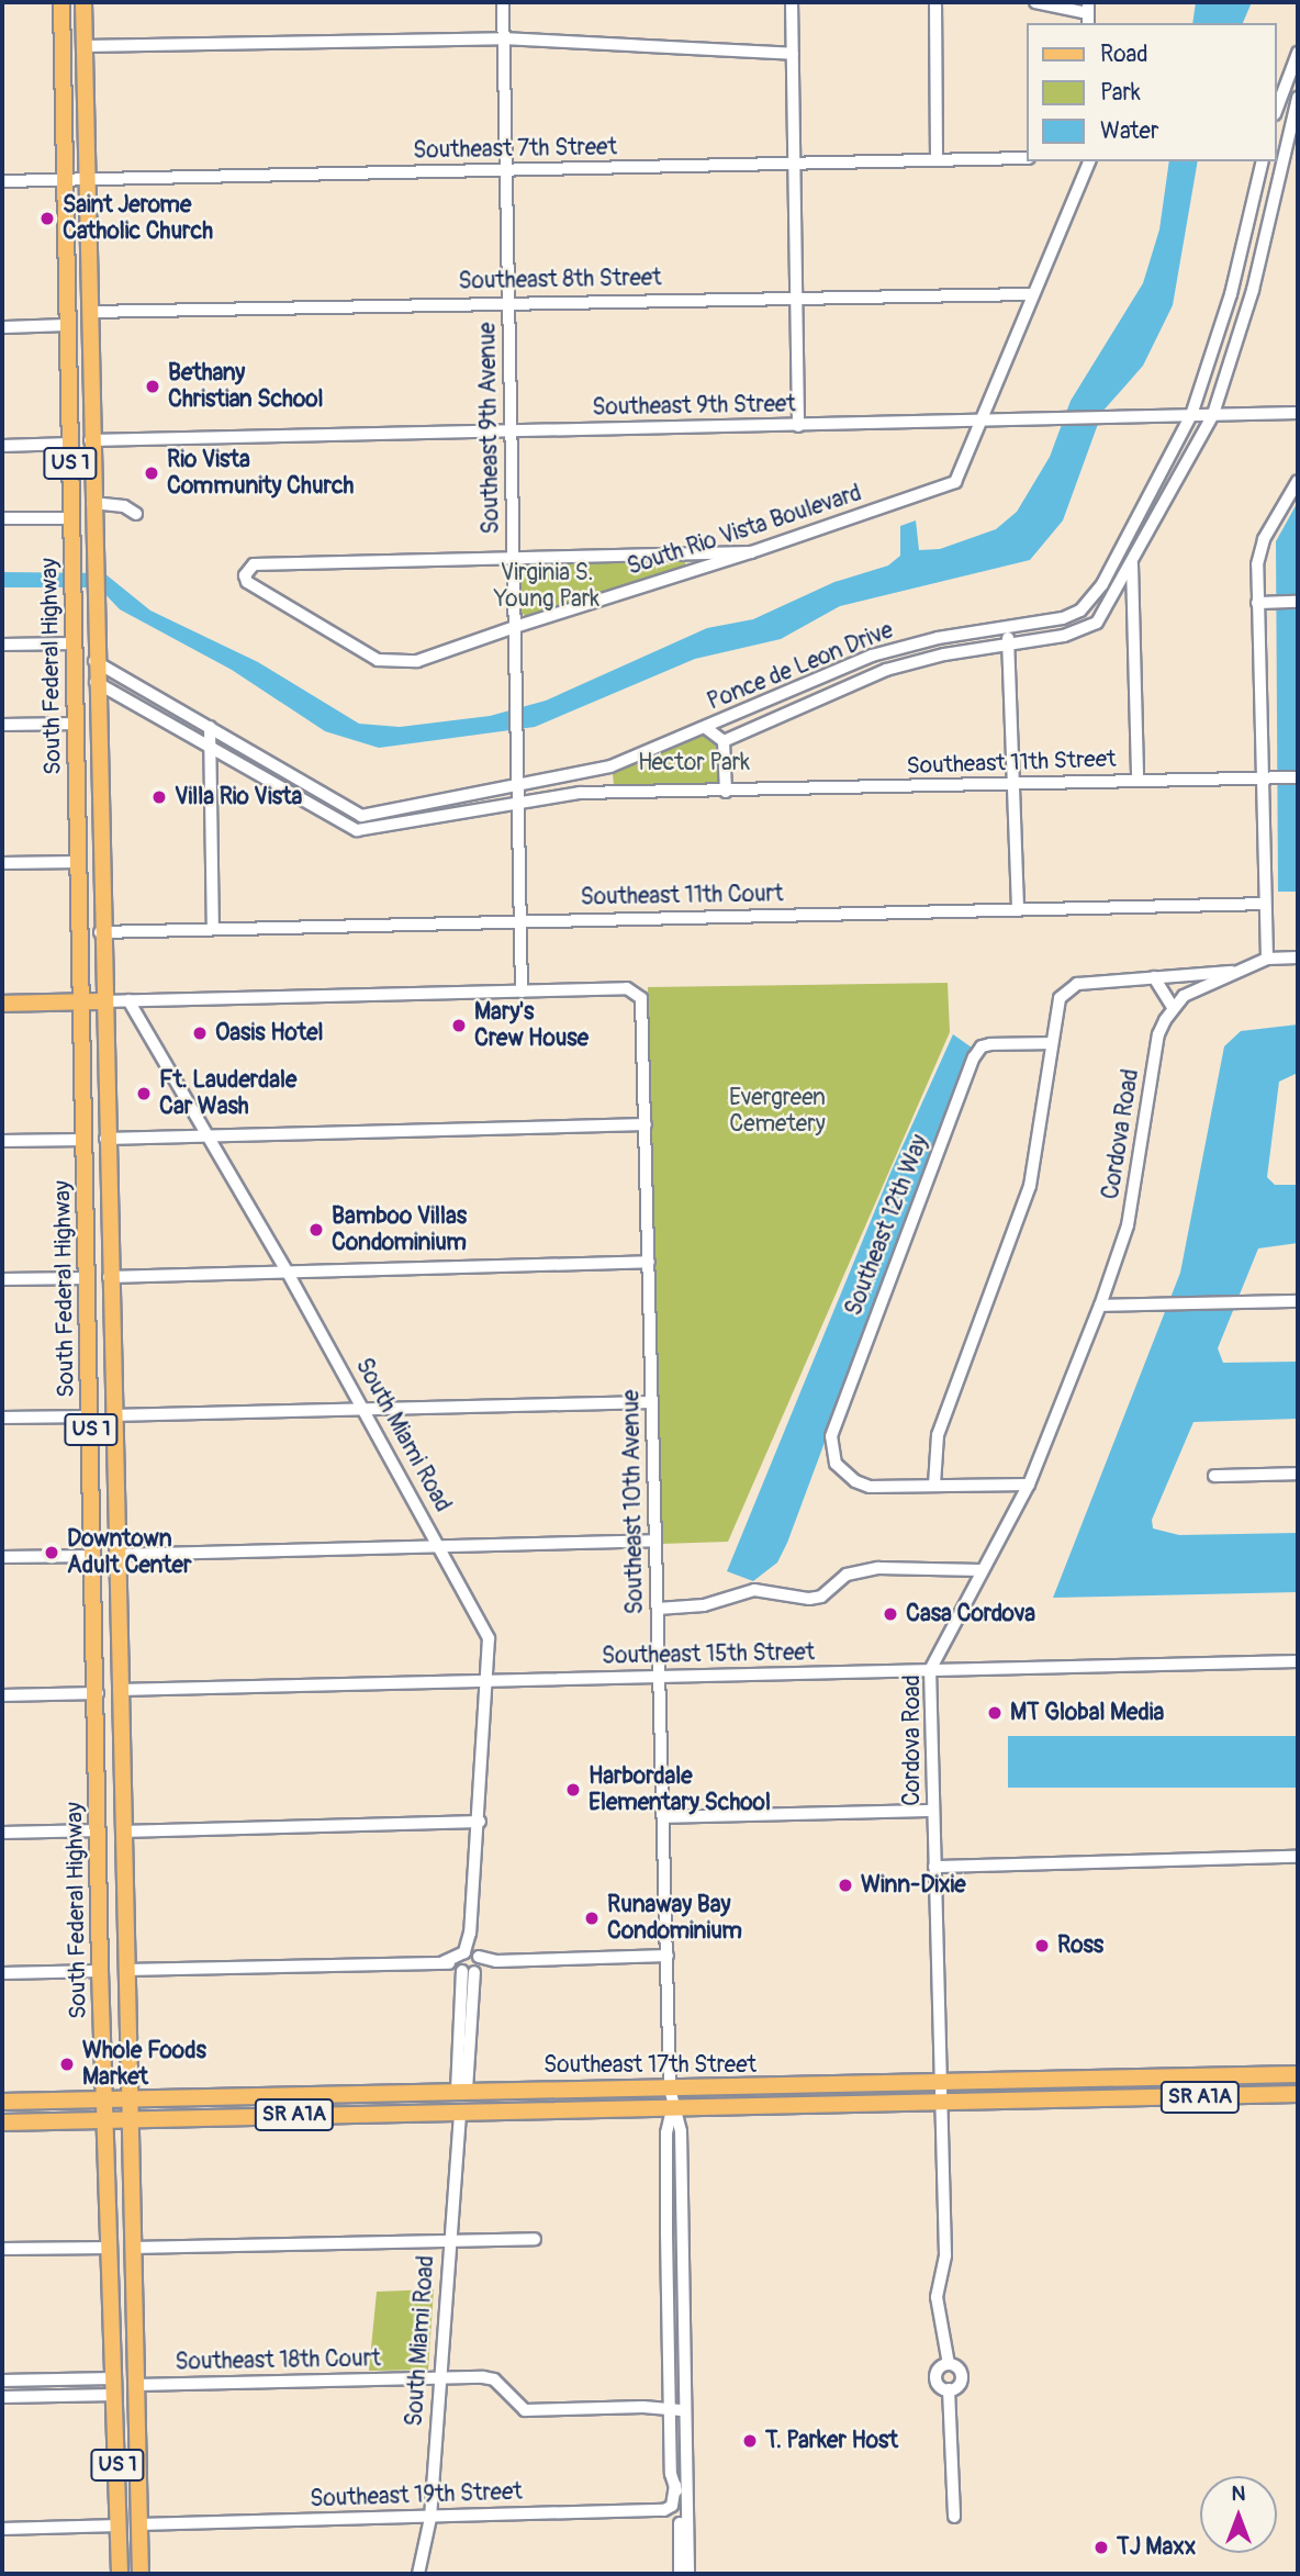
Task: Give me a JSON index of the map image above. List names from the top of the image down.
{
  "streets": {
    "main road": [
      "US 1",
      "South Federal Highway",
      "Southeast 17th Street",
      "SR A1A"
    ],
    "street": [
      "Southeast 7th Street",
      "Southeast 8th Street",
      "Southeast 9th Street",
      "Southeast 9th Avenue",
      "South Rio Vista Boulevard",
      "Ponce de Leon Drive",
      "Southeast 11th Street",
      "Southeast 11th Court",
      "Cordova Road",
      "Southeast 12th Way",
      "South Miami Road",
      "Southeast 10th Avenue",
      "Southeast 15th Street",
      "Southeast 18th Court",
      "Southeast 19th Street"
    ]
  },
  "crossings": [
    ["Southeast 7th Street", "Southeast 9th Avenue"],
    ["Southeast 7th Street", "US 1"],
    ["Southeast 7th Street", "South Federal Highway"],
    ["Southeast 8th Street", "Southeast 9th Avenue"],
    ["Southeast 8th Street", "US 1"],
    ["Southeast 8th Street", "South Rio Vista Boulevard"],
    ["Southeast 9th Street", "Southeast 9th Avenue"],
    ["Southeast 9th Street", "US 1"],
    ["Southeast 9th Street", "South Rio Vista Boulevard"],
    ["Southeast 9th Street", "Ponce de Leon Drive"],
    ["Southeast 9th Avenue", "South Rio Vista Boulevard"],
    ["Southeast 9th Avenue", "Ponce de Leon Drive"],
    ["Southeast 9th Avenue", "Southeast 11th Street"],
    ["Southeast 9th Avenue", "Southeast 11th Court"],
    ["Southeast 9th Avenue", "Southeast 10th Avenue"],
    ["US 1", "South Federal Highway"],
    ["South Federal Highway", "Ponce de Leon Drive"],
    ["South Federal Highway", "Southeast 11th Court"],
    ["South Federal Highway", "Southeast 15th Street"],
    ["South Federal Highway", "Southeast 17th Street"],
    ["South Federal Highway", "Southeast 18th Court"],
    ["South Federal Highway", "Southeast 19th Street"],
    ["Cordova Road", "Southeast 15th Street"],
    ["Cordova Road", "Southeast 17th Street"],
    ["South Miami Road", "Southeast 15th Street"],
    ["South Miami Road", "Southeast 17th Street"],
    ["South Miami Road", "Southeast 18th Court"],
    ["South Miami Road", "Southeast 19th Street"],
    ["Southeast 10th Avenue", "Southeast 15th Street"],
    ["Southeast 10th Avenue", "Southeast 17th Street"],
    ["Southeast 10th Avenue", "Southeast 18th Court"],
    ["Southeast 10th Avenue", "Southeast 19th Street"]
  ],
  "parks": ["Virginia S. Young Park", "Hector Park", "Evergreen Cemetery"],
  "places": [
    "Saint Jerome Catholic Church",
    "Bethany Christian School",
    "Rio Vista Community Church",
    "Villa Rio Vista",
    "Mary's Crew House",
    "Oasis Hotel",
    "Ft. Lauderdale Car Wash",
    "Bamboo Villas Condominium",
    "Downtown Adult Center",
    "Casa Cordova",
    "MT Global Media",
    "Harbordale Elementary School",
    "Winn-Dixie",
    "Runaway Bay Condominium",
    "Ross",
    "Whole Foods Market",
    "T. Parker Host",
    "TJ Maxx"
  ],
  "legend": ["Road", "Park", "Water"],
  "north": "top"
}
